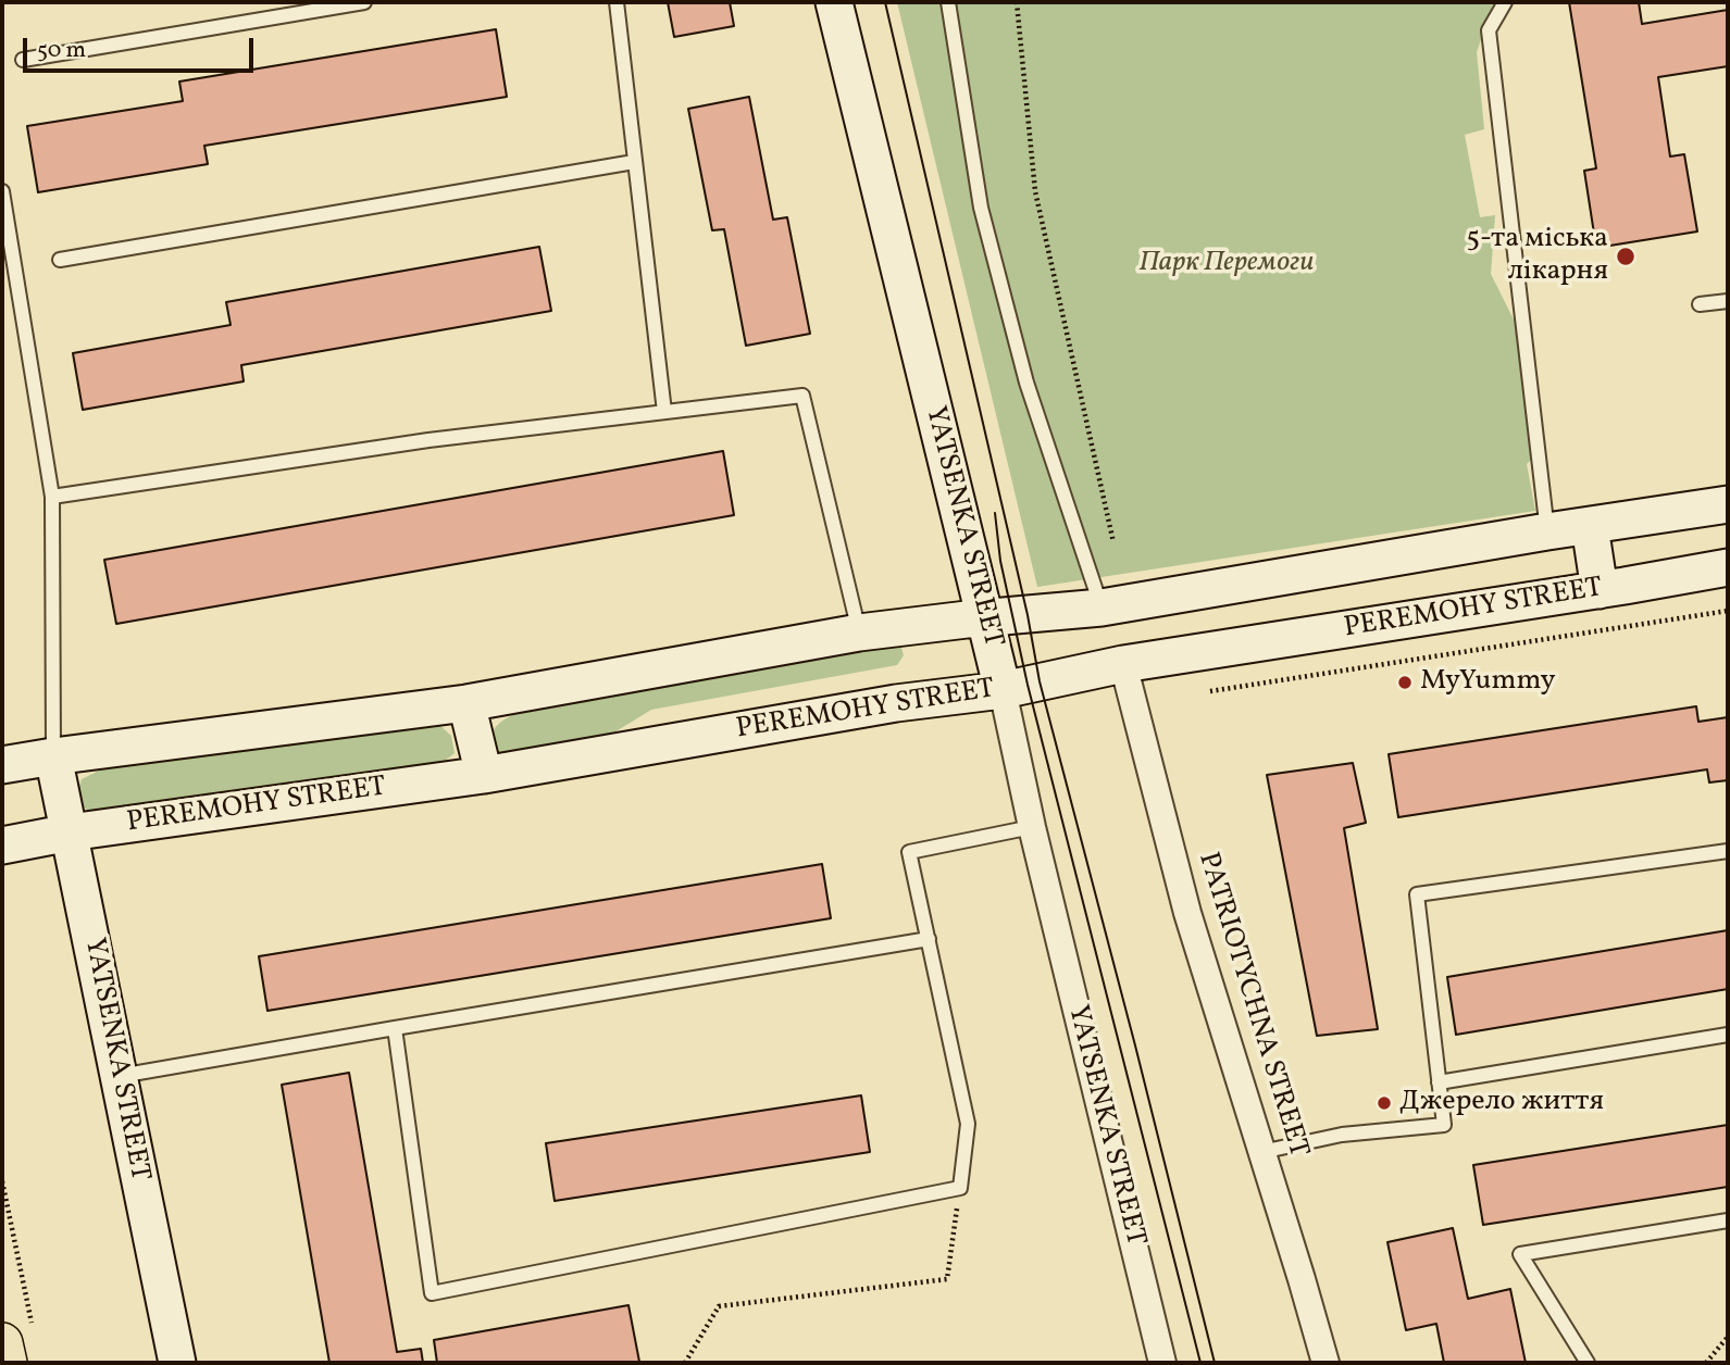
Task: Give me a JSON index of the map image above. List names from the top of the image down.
{
  "streets": {
    "main road": ["YATSENKA STREET", "PEREMOHY STREET"],
    "street": ["PATRIOTYCHNA STREET"]
  },
  "crossings": [
    ["YATSENKA STREET", "PEREMOHY STREET"],
    ["PEREMOHY STREET", "PATRIOTYCHNA STREET"]
  ],
  "parks": ["Парк Перемоги"],
  "places": ["5-та міська лікарня", "MyYummy", "Джерело життя"],
  "scale_bar": "50 m"
}
